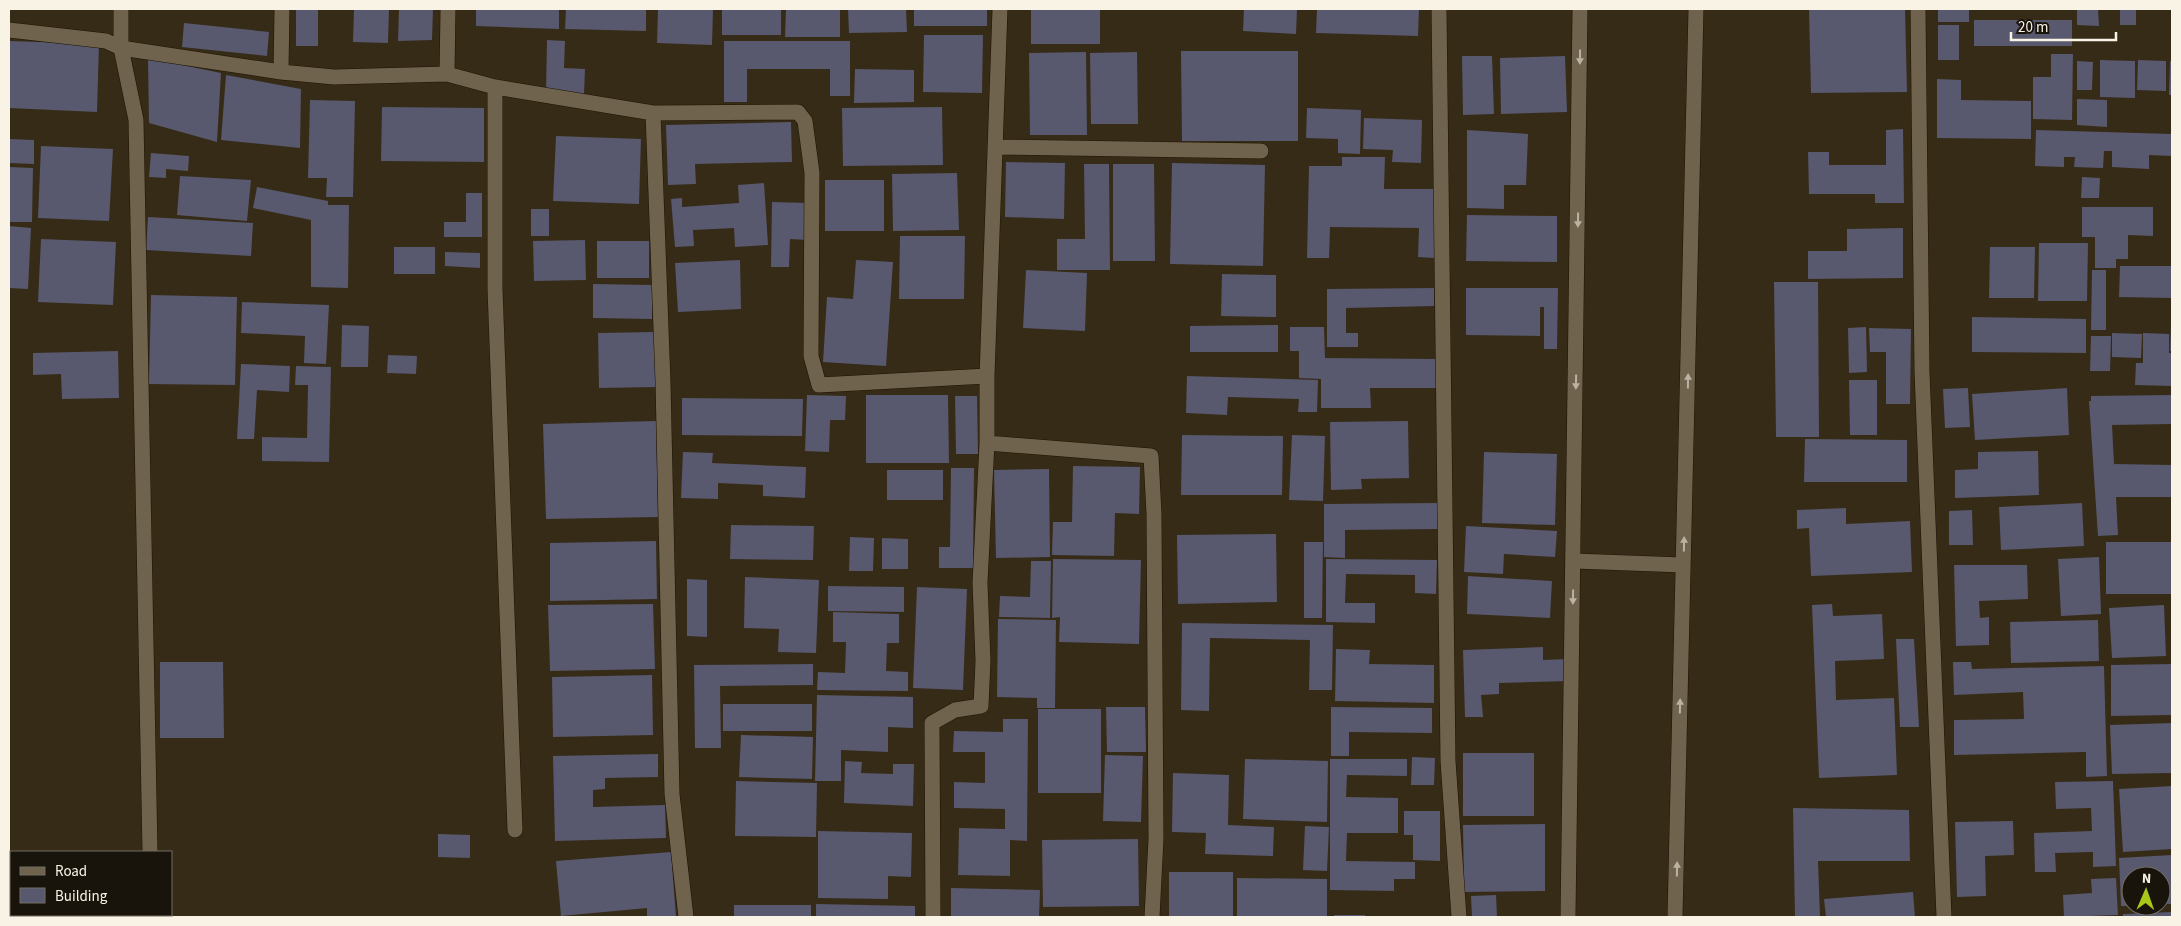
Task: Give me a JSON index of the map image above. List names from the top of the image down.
{
  "legend": ["Road", "Building"],
  "scale_bar": "20 m",
  "north": "top"
}
